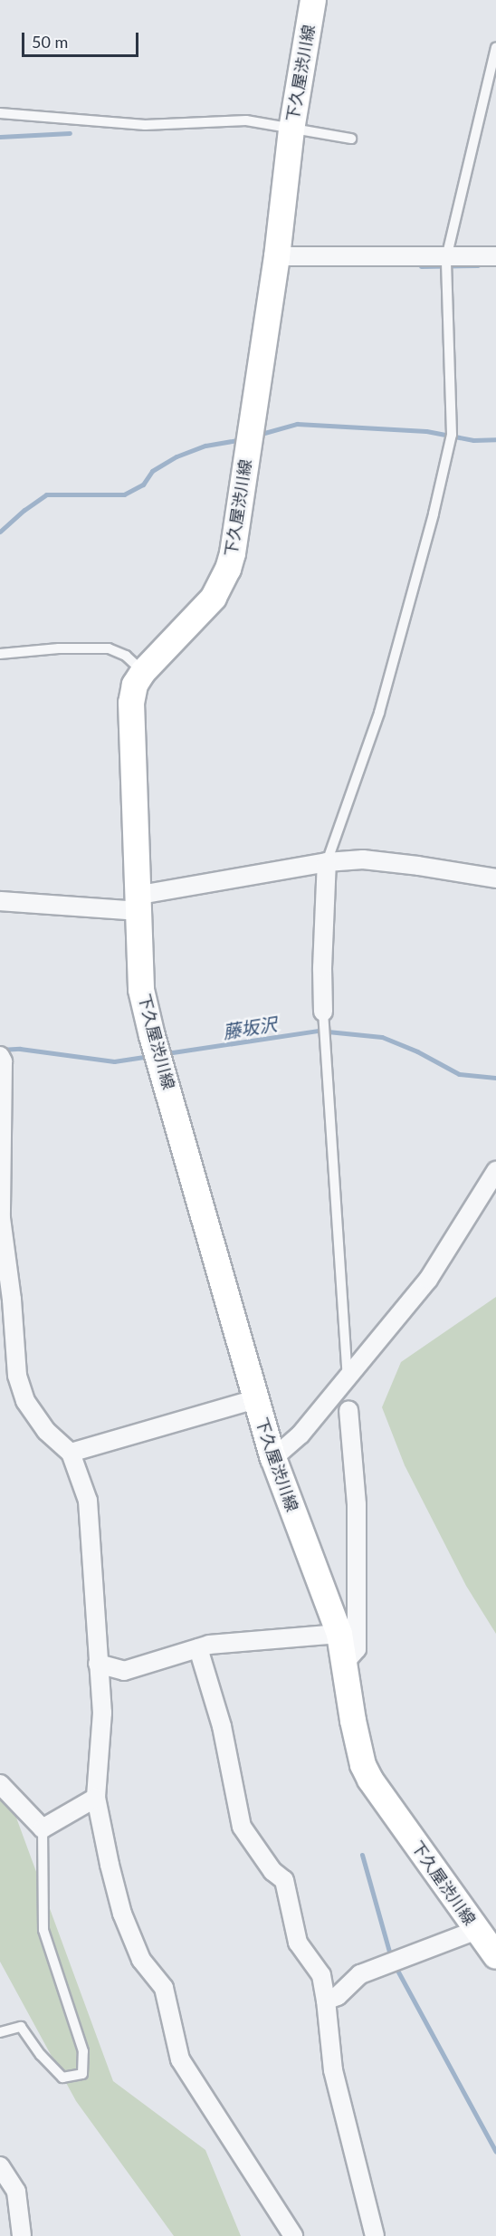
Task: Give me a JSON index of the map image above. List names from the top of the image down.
{
  "streets": {
    "main road": ["下久屋渋川線"]
  },
  "water": ["藤坂沢"],
  "scale_bar": "50 m"
}
